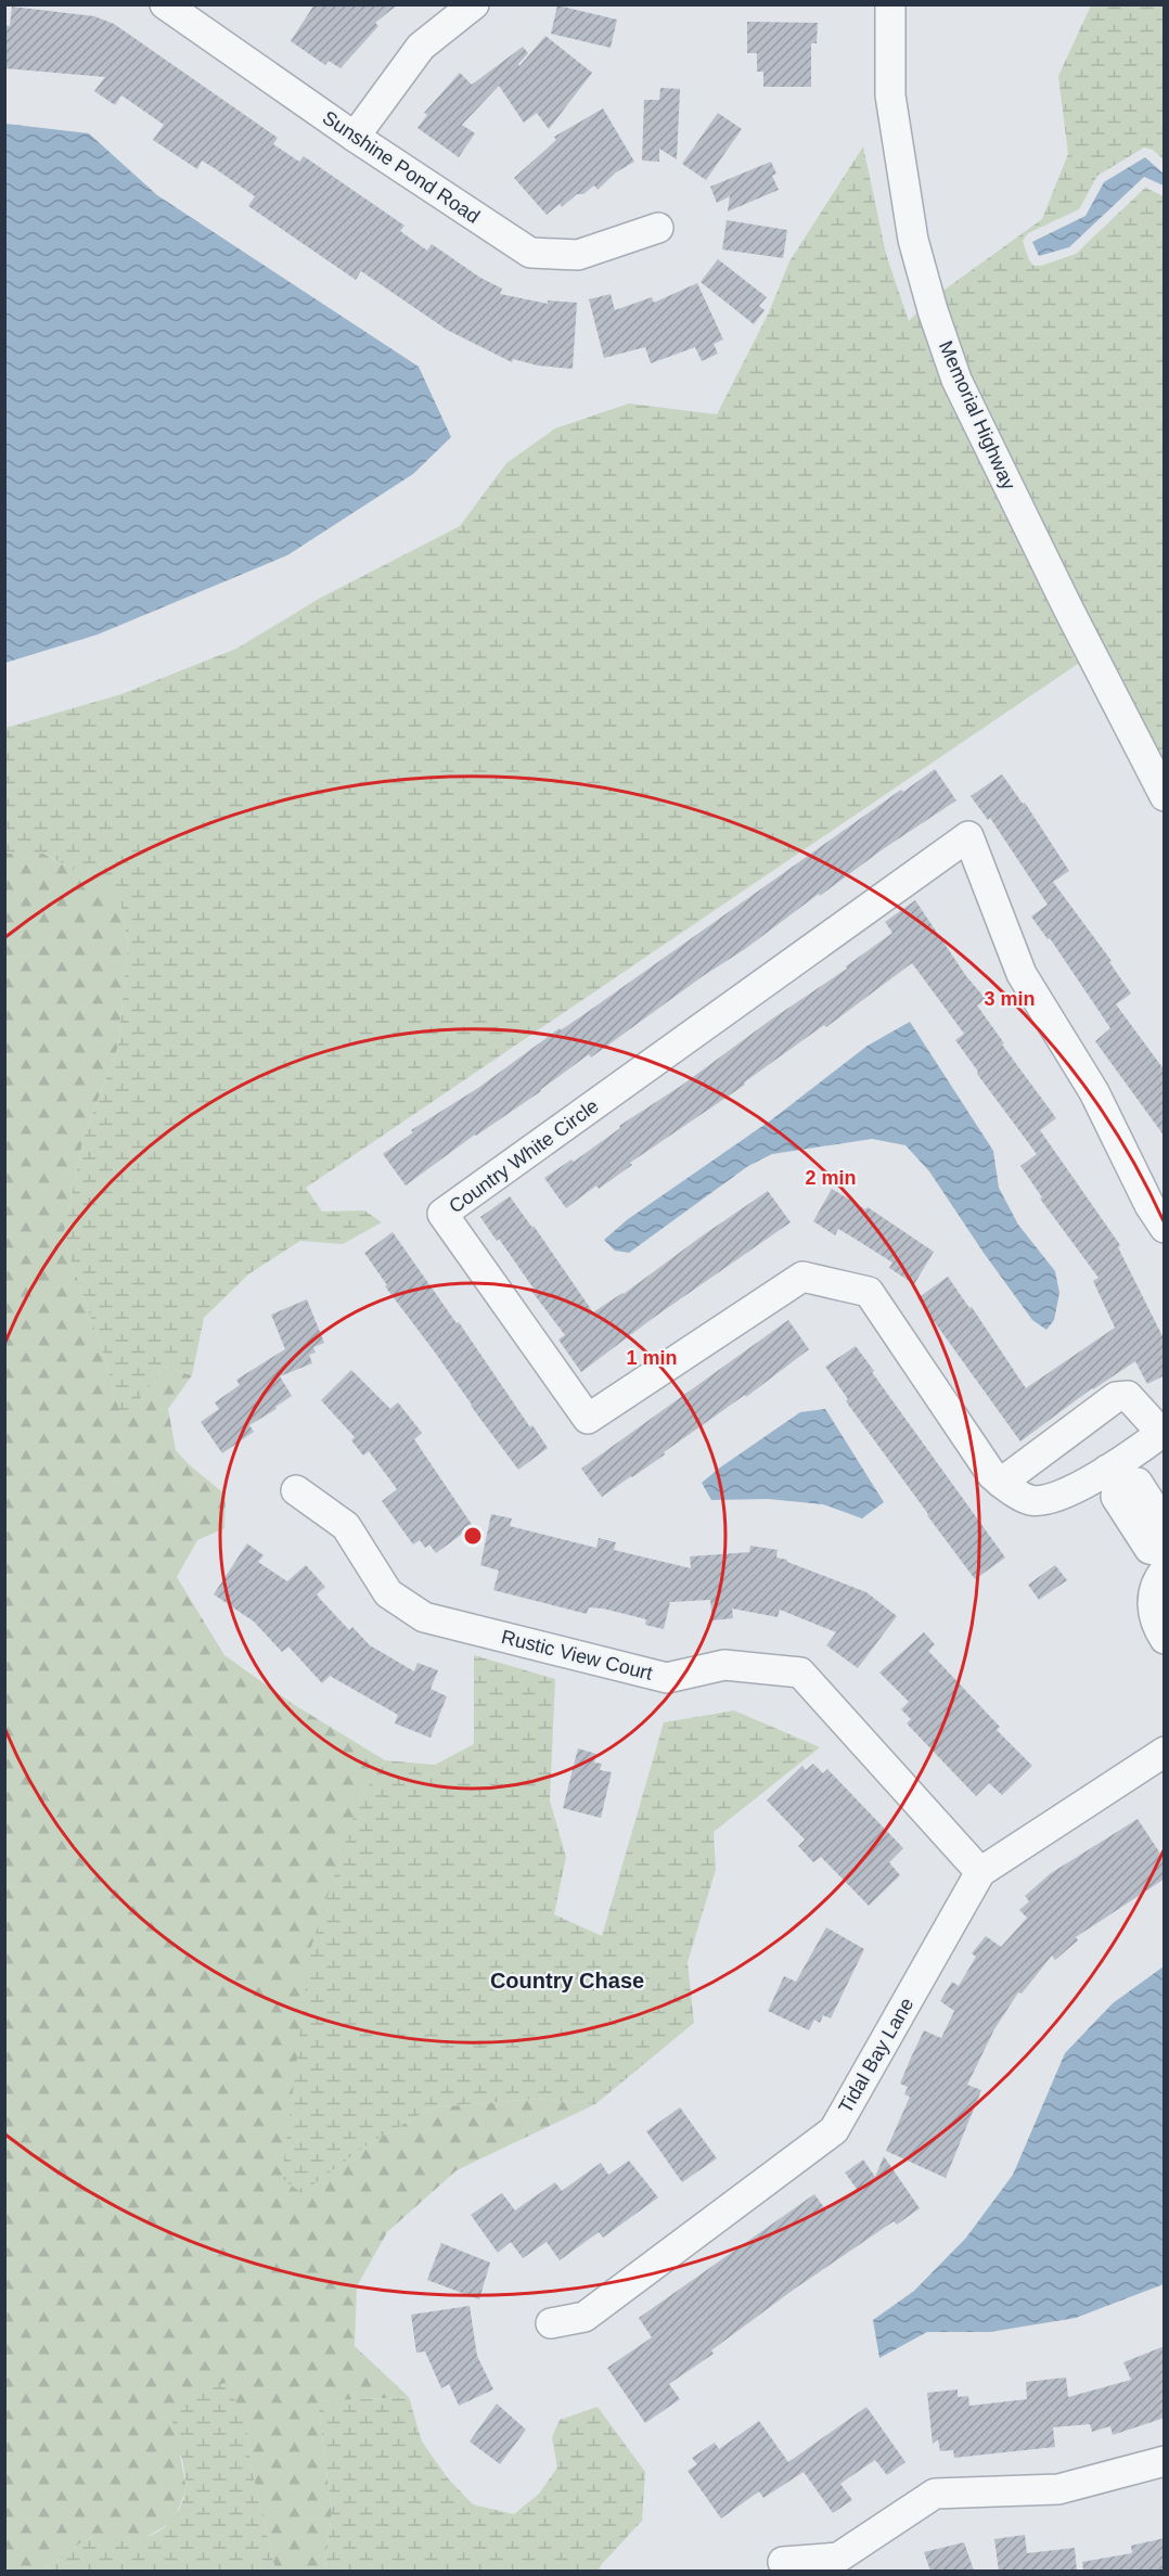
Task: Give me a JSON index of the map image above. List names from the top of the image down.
{
  "streets": {
    "street": [
      "Sunshine Pond Road",
      "Memorial Highway",
      "Country White Circle",
      "Rustic View Court",
      "Tidal Bay Lane"
    ]
  },
  "crossings": [
    ["Rustic View Court", "Tidal Bay Lane"]
  ],
  "districts": ["Country Chase"],
  "rings": ["3 min", "2 min", "1 min"]
}
